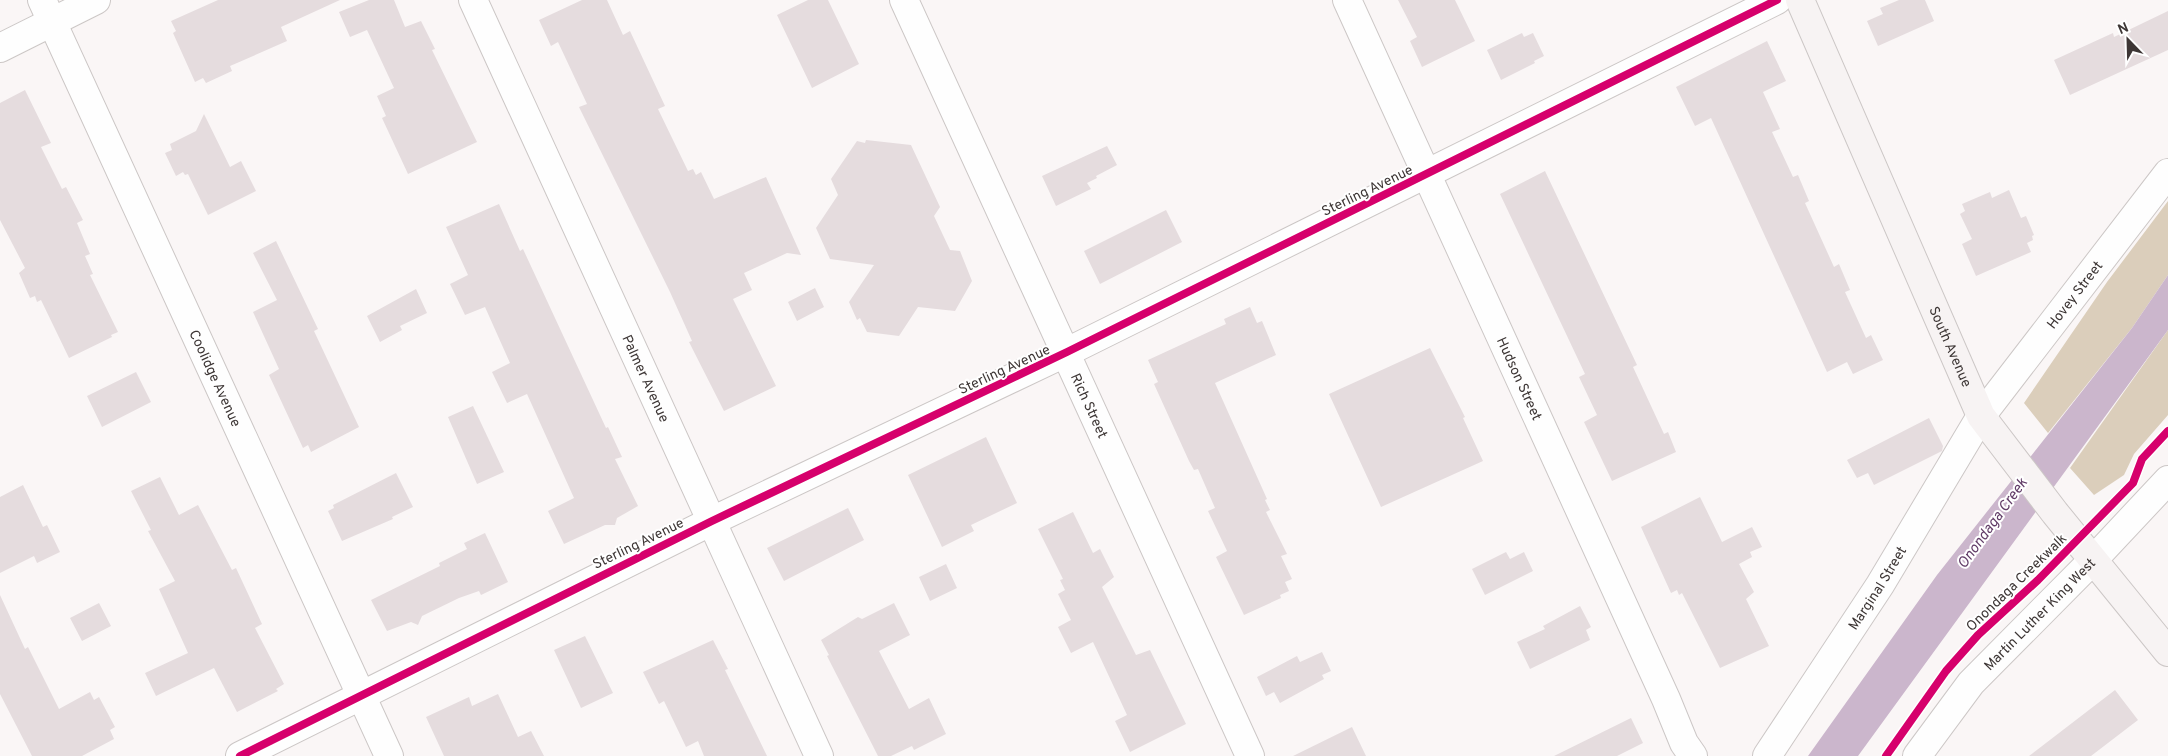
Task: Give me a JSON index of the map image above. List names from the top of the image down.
{
  "streets": {
    "main road": ["South Avenue"],
    "street": [
      "Sterling Avenue",
      "Hovey Street",
      "Coolidge Avenue",
      "Palmer Avenue",
      "Hudson Street",
      "Rich Street",
      "Marginal Street",
      "Martin Luther King West"
    ],
    "cycle path": ["Onondaga Creekwalk"]
  },
  "crossings": [
    ["Sterling Avenue", "Coolidge Avenue"],
    ["Sterling Avenue", "Palmer Avenue"],
    ["Sterling Avenue", "Hudson Street"],
    ["Sterling Avenue", "Rich Street"],
    ["Hovey Street", "South Avenue"],
    ["Hovey Street", "Marginal Street"],
    ["South Avenue", "Marginal Street"],
    ["South Avenue", "Martin Luther King West"]
  ],
  "water": ["Onondaga Creek"],
  "north": "top left"
}
